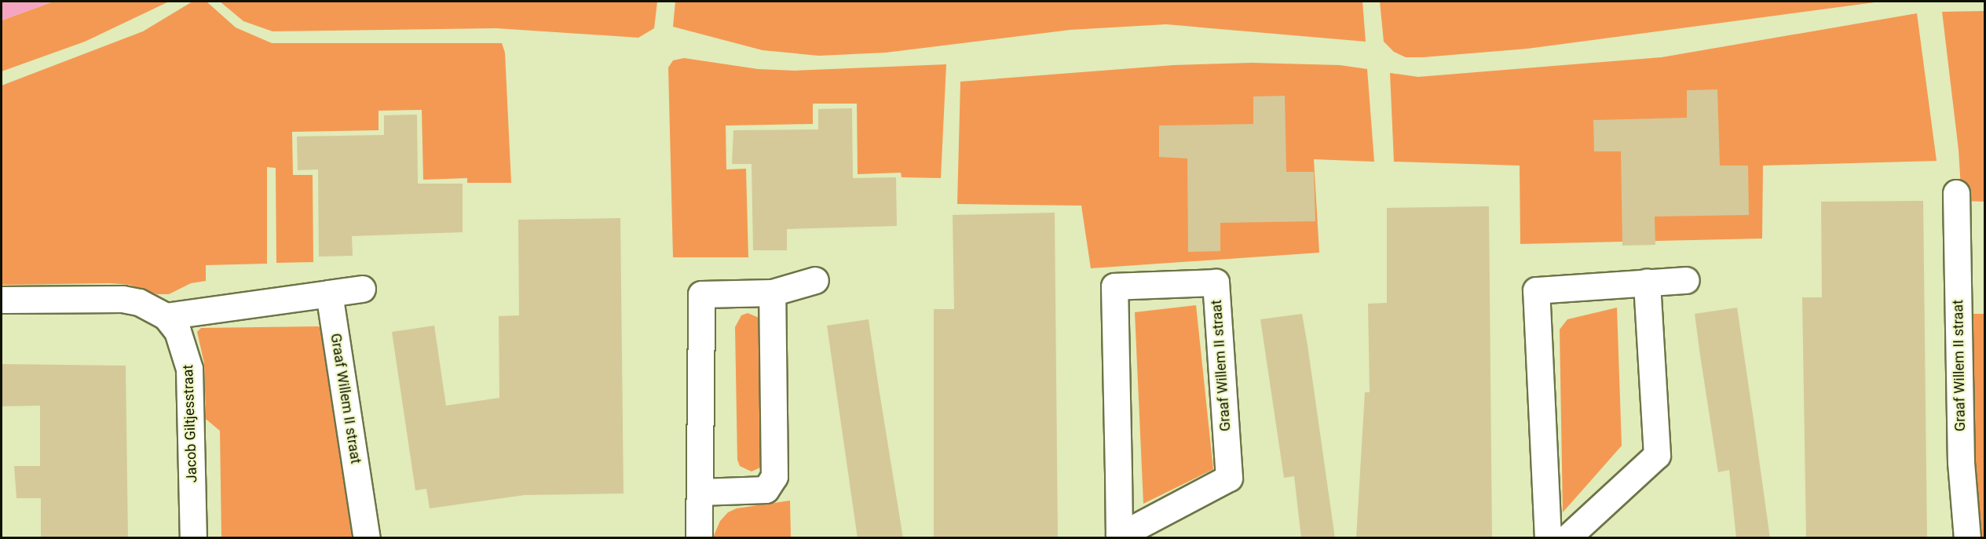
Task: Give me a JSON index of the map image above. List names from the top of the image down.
{
  "streets": {
    "street": ["Graaf Willem II straat", "Jacob Giltjesstraat"]
  }
}
